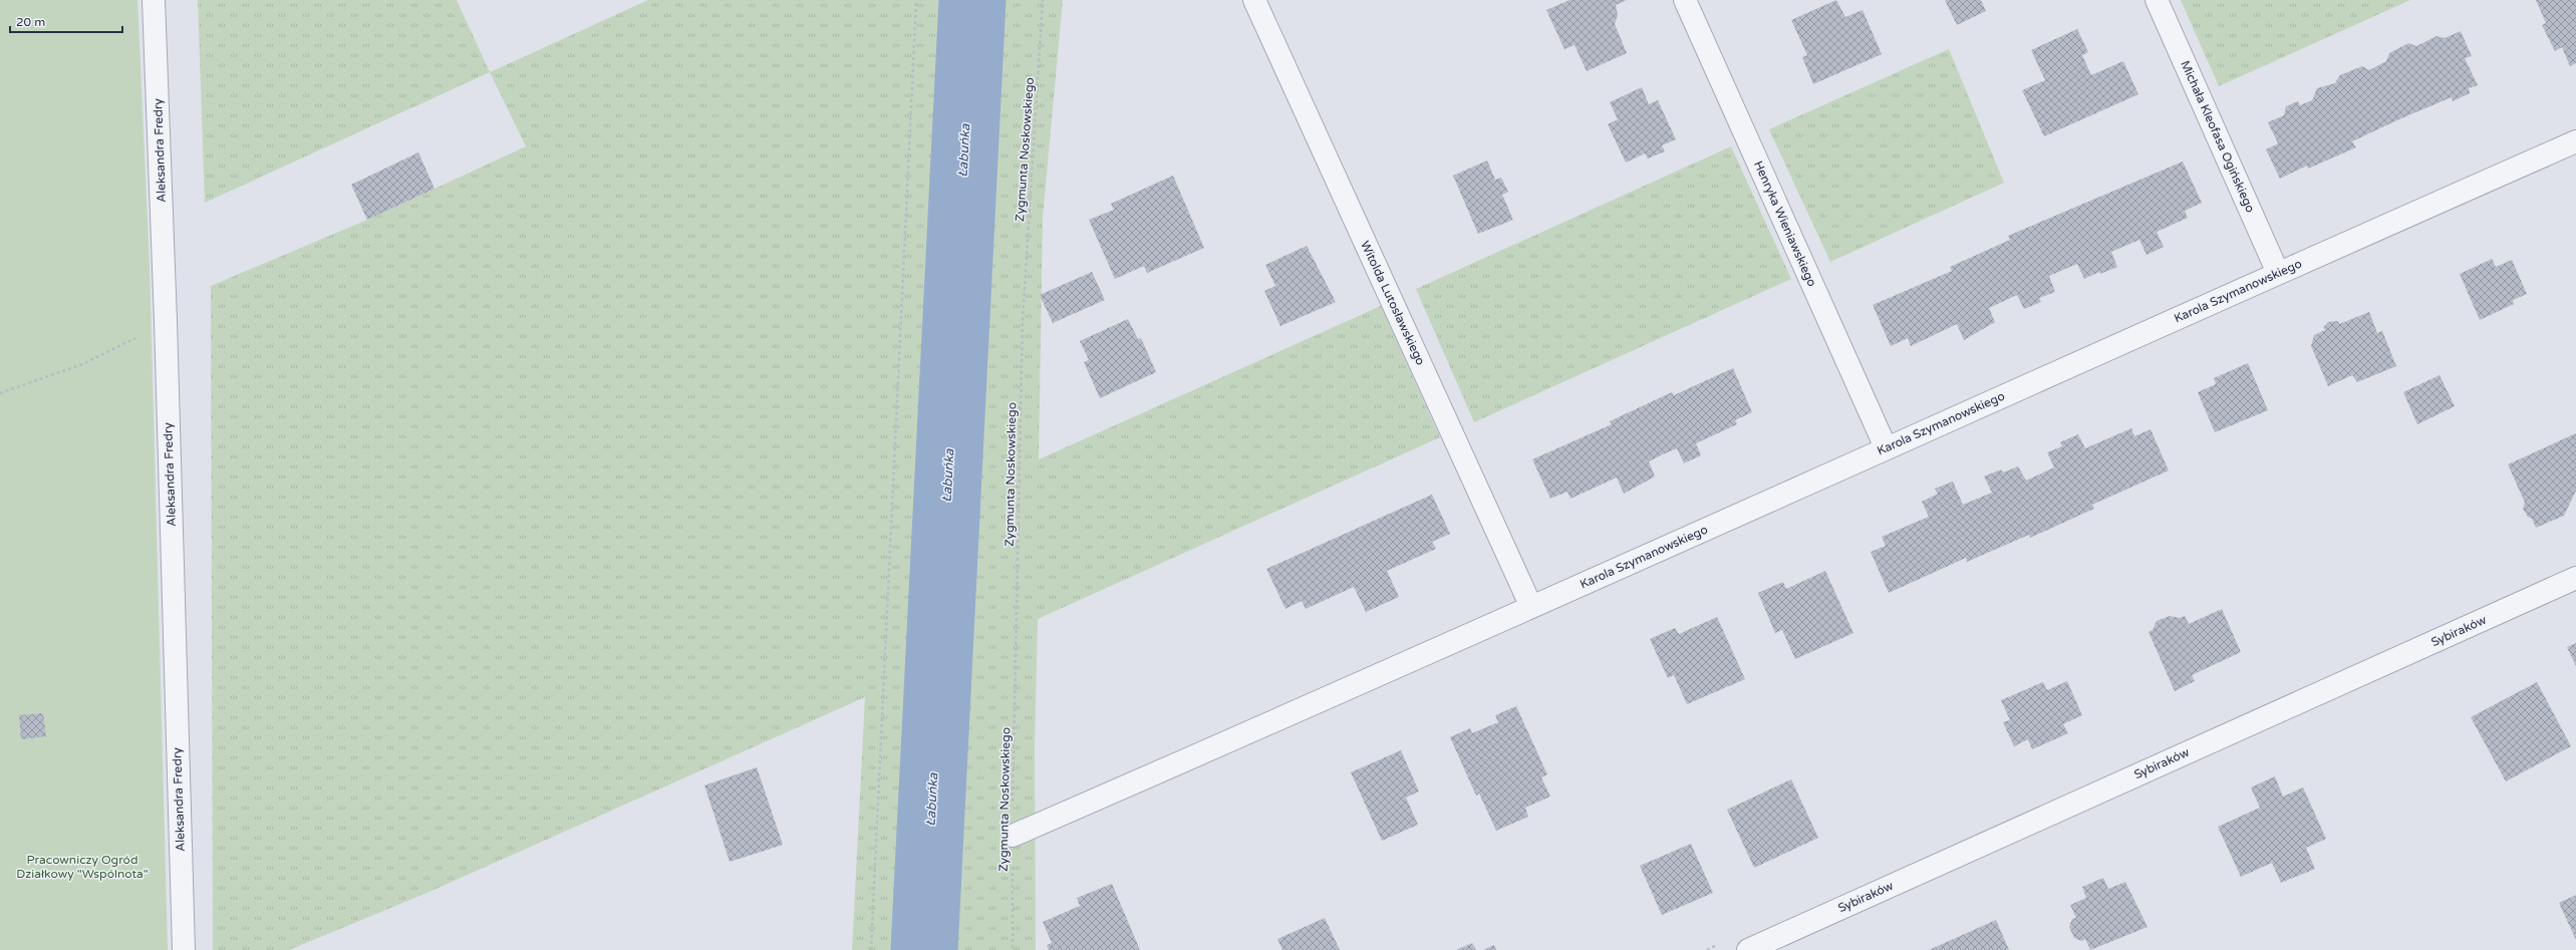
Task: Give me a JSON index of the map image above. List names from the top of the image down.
{
  "streets": {
    "street": [
      "Michała Kleofasa Ogińskiego",
      "Aleksandra Fredry",
      "Henryka Wieniawskiego",
      "Karola Szymanowskiego",
      "Witolda Lutosławskiego",
      "Sybiraków"
    ],
    "path": ["Zygmunta Noskowskiego"]
  },
  "crossings": [
    ["Michała Kleofasa Ogińskiego", "Karola Szymanowskiego"],
    ["Zygmunta Noskowskiego", "Karola Szymanowskiego"],
    ["Henryka Wieniawskiego", "Karola Szymanowskiego"],
    ["Karola Szymanowskiego", "Witolda Lutosławskiego"]
  ],
  "water": ["Łabuńka"],
  "parks": ["Pracowniczy Ogród Działkowy \"Wspólnota\""],
  "scale_bar": "20 m"
}
